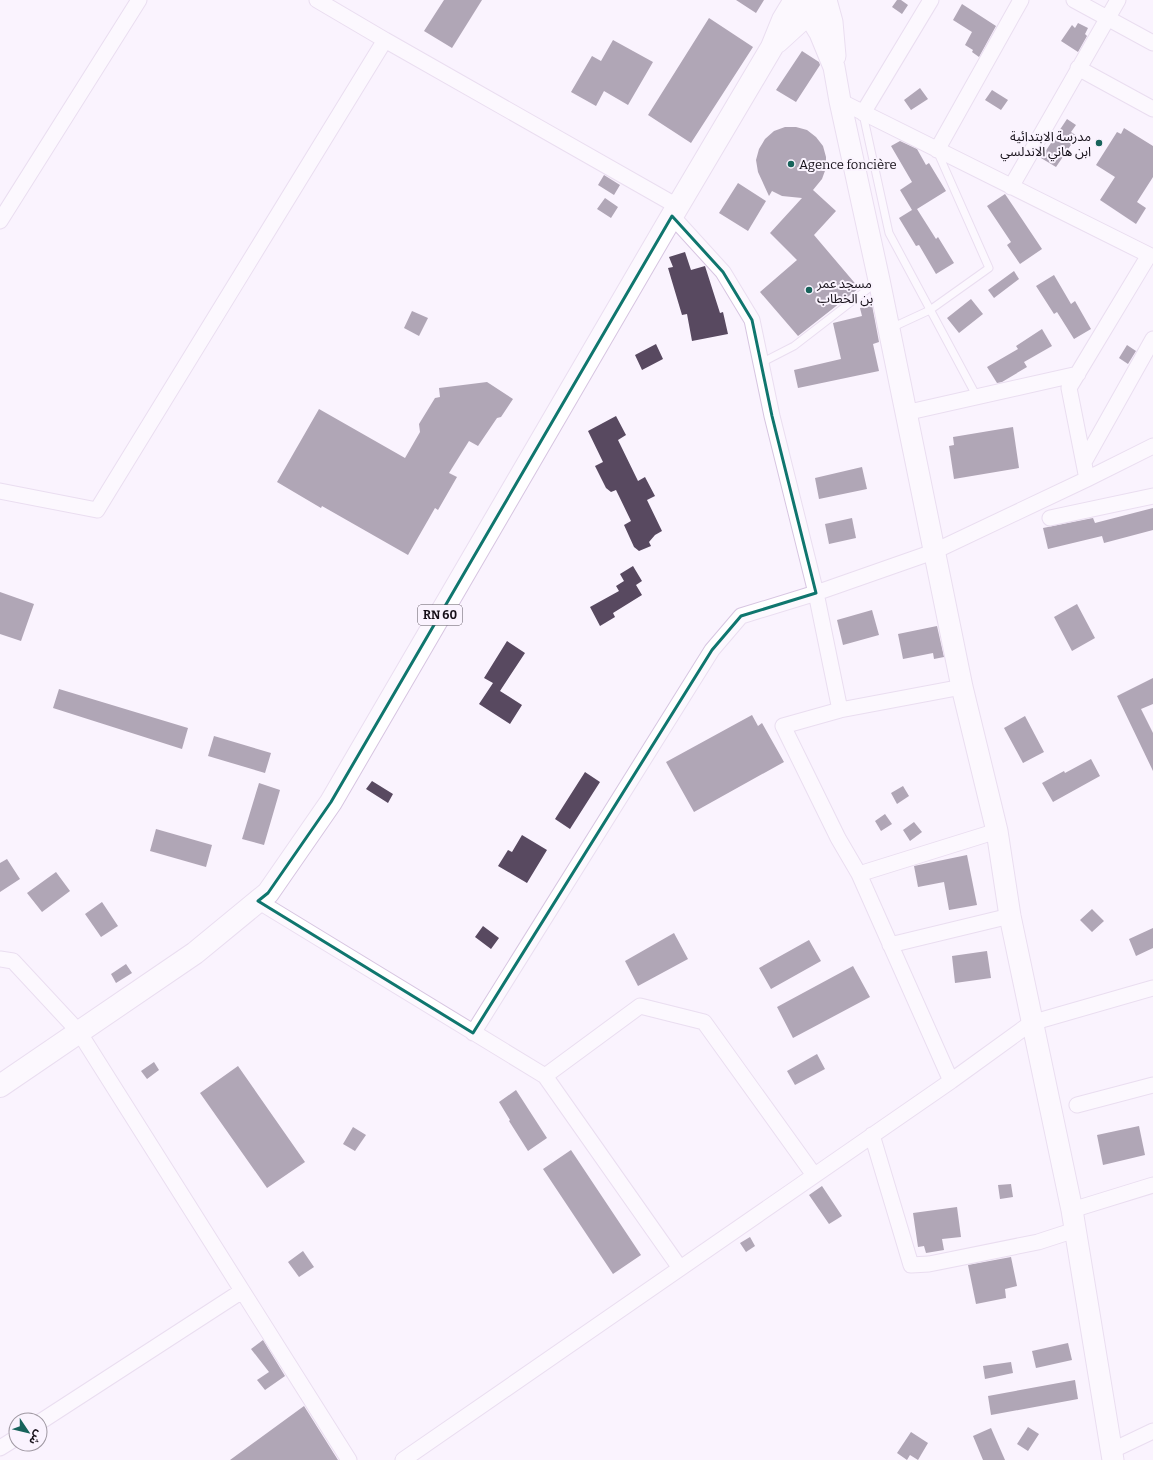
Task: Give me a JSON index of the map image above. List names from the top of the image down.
{
  "streets": {
    "main road": ["RN 60"]
  },
  "places": ["مدرسة الابتدائية ابن هاني الاندلسي", "Agence foncière", "مسجد عمر بن الخطاب"],
  "north": "bottom right"
}
